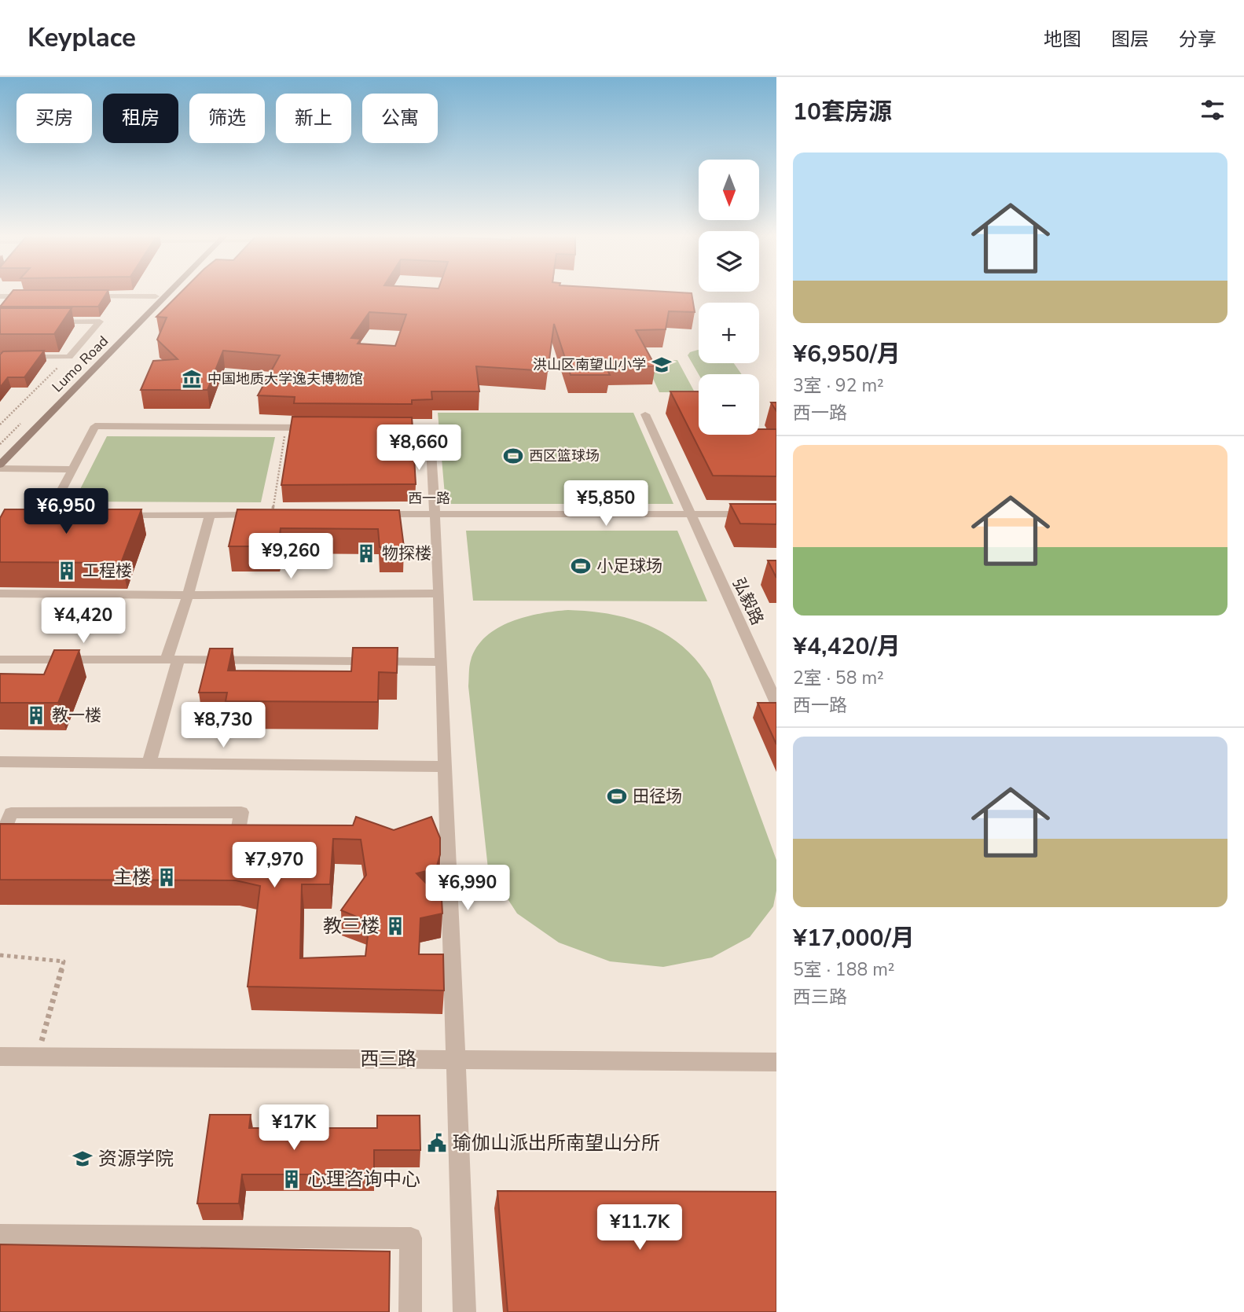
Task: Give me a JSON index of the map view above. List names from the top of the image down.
{
  "streets": {
    "main road": ["Lumo Road"],
    "street": ["西一路", "弘毅路", "西三路"]
  },
  "crossings": [
    ["西一路", "弘毅路"]
  ],
  "places": {
    "school or university": ["洪山区南望山小学", "资源学院"],
    "museum": ["中国地质大学逸夫博物馆"],
    "sports": ["西区篮球场", "小足球场", "田径场"],
    "building": [
      "物探楼",
      "工程楼",
      "教一楼",
      "主楼",
      "教三楼",
      "心理咨询中心"
    ],
    "public building": ["瑜伽山派出所南望山分所"]
  },
  "north": "bottom",
  "page": {
    "header": "Keyplace",
    "nav": ["地图", "图层", "分享"],
    "heading": "10套房源",
    "chip": [
      "买房",
      "租房",
      "筛选",
      "新上",
      "公寓"
    ],
    "list": [
      {
        "name": "¥6,950/月",
        "note": "3室 · 92 m² · 西一路"
      },
      {
        "name": "¥4,420/月",
        "note": "2室 · 58 m² · 西一路"
      },
      {
        "name": "¥17,000/月",
        "note": "5室 · 188 m² · 西三路"
      }
    ],
    "map_buttons": ["+", "−"],
    "price": [
      "¥8,660",
      "¥5,850",
      "¥6,950",
      "¥9,260",
      "¥4,420",
      "¥8,730",
      "¥7,970",
      "¥6,990",
      "¥17K",
      "¥11.7K"
    ]
  }
}
